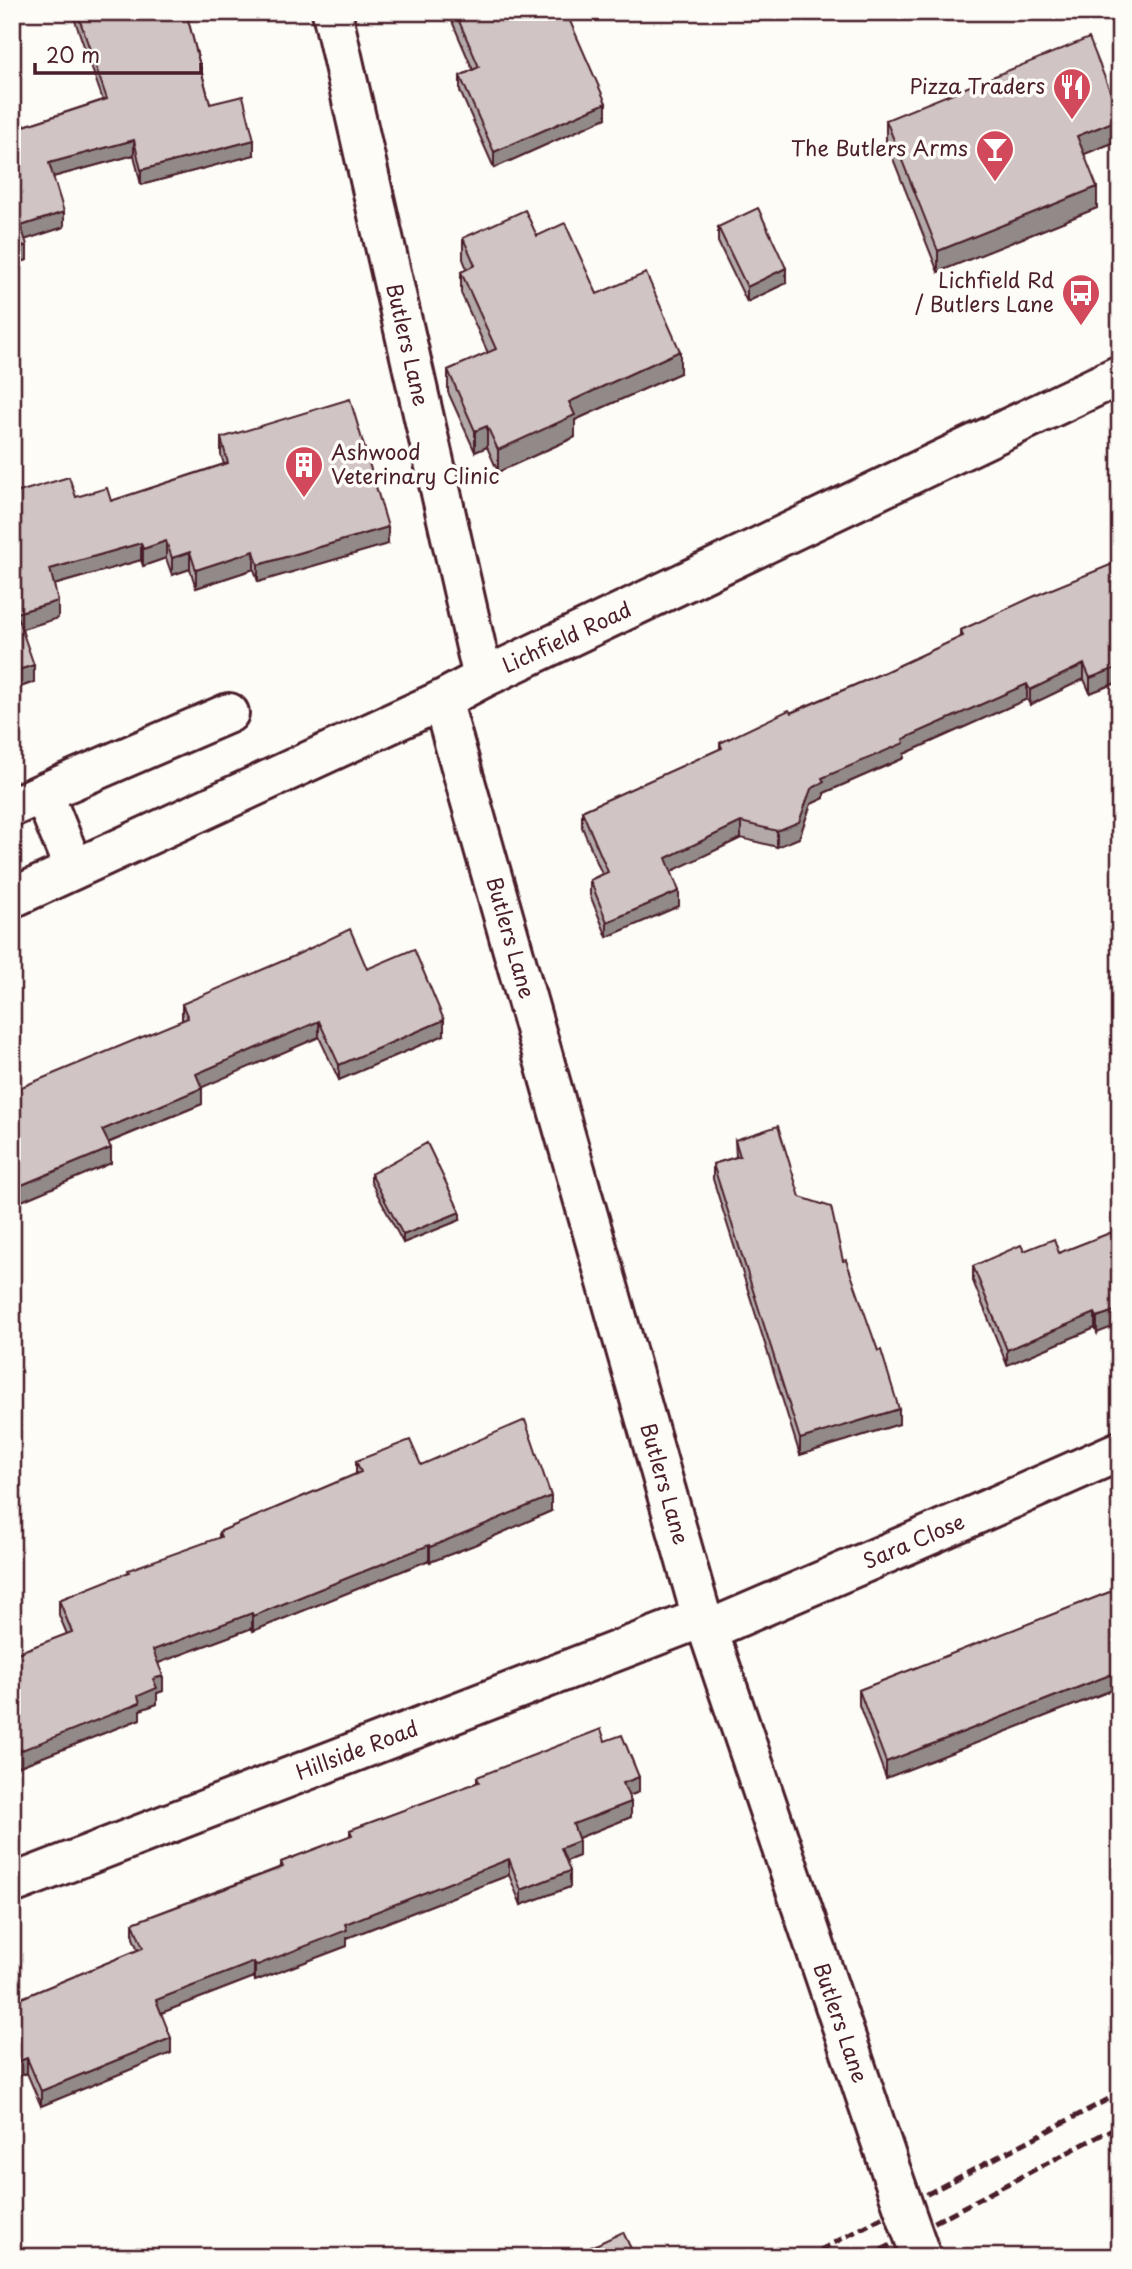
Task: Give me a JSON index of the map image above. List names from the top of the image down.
{
  "streets": {
    "street": [
      "Butlers Lane",
      "Lichfield Road",
      "Sara Close",
      "Hillside Road"
    ]
  },
  "crossings": [
    ["Butlers Lane", "Lichfield Road"],
    ["Butlers Lane", "Sara Close"],
    ["Butlers Lane", "Hillside Road"],
    ["Sara Close", "Hillside Road"]
  ],
  "places": {
    "restaurant": ["Pizza Traders"],
    "bar": ["The Butlers Arms"],
    "bus stop": ["Lichfield Rd / Butlers Lane"],
    "building": ["Ashwood Veterinary Clinic"]
  },
  "scale_bar": "20 m"
}
